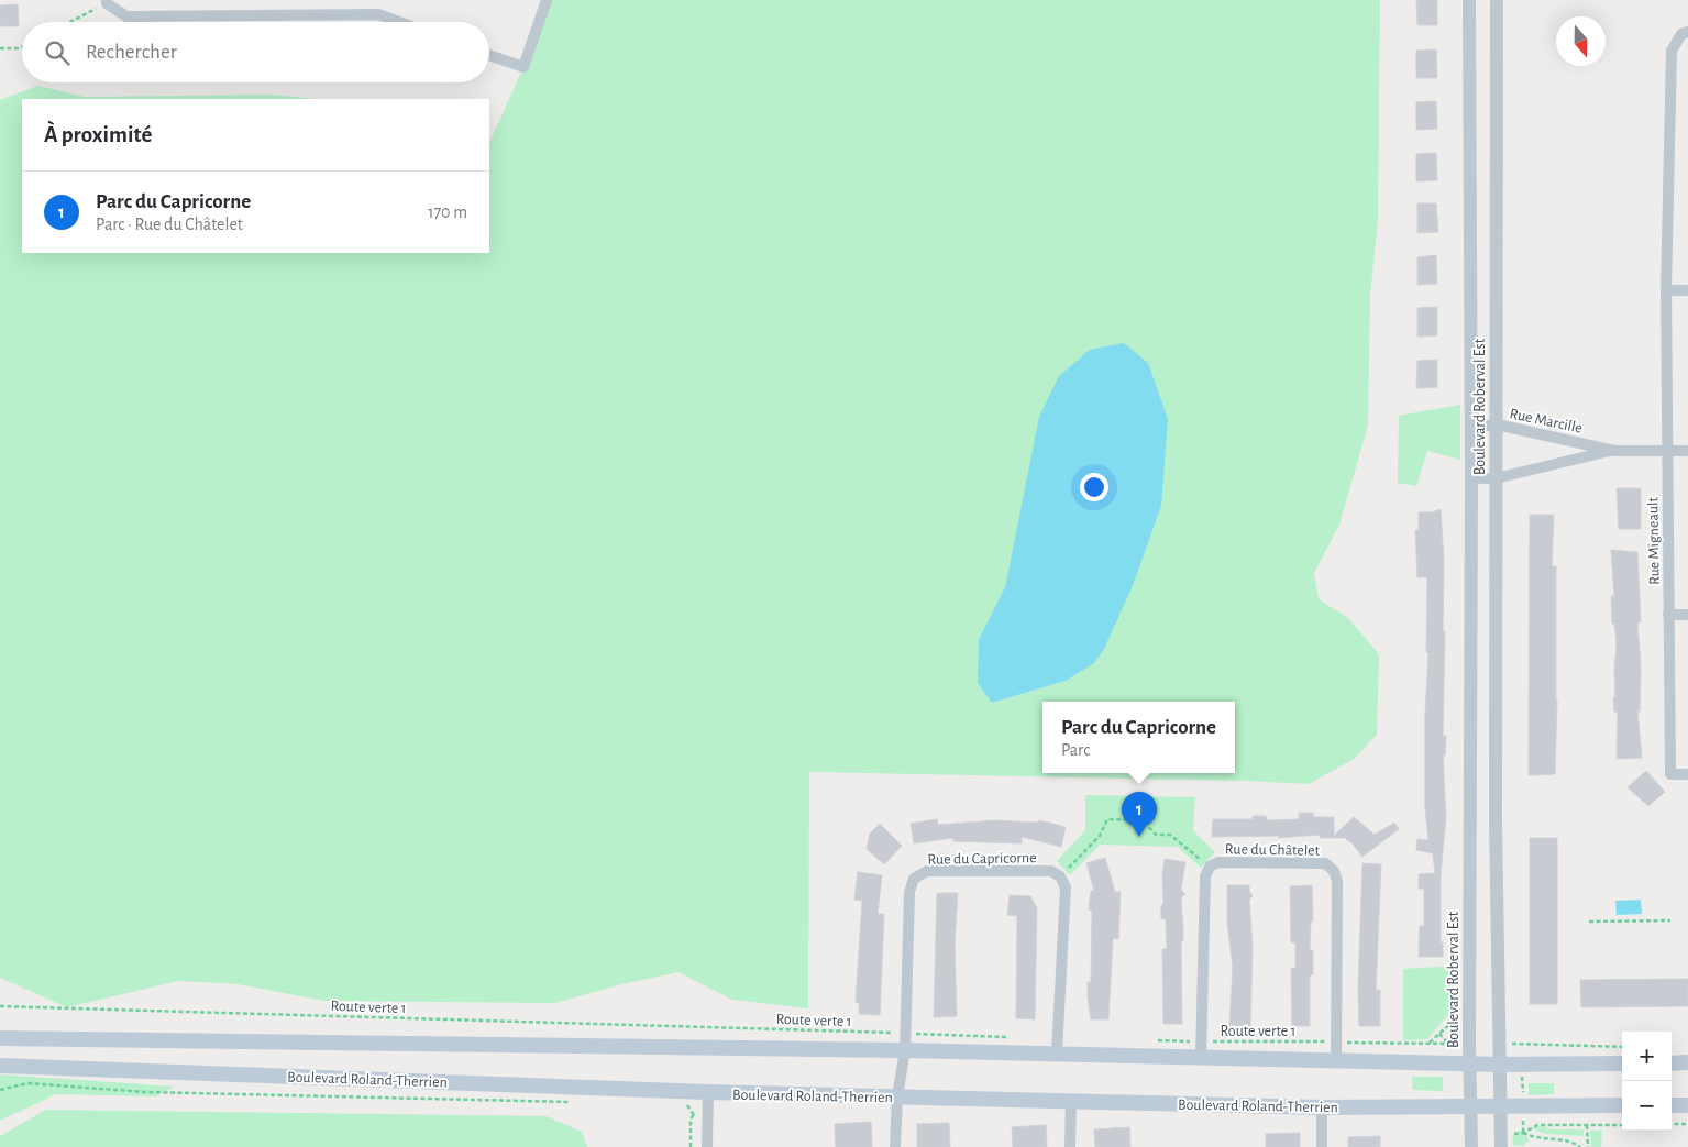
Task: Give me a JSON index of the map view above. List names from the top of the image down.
{
  "streets": {
    "main road": ["Boulevard Roland-Therrien"],
    "street": [
      "Boulevard Roberval Est",
      "Rue Marcille",
      "Rue Migneault",
      "Rue du Châtelet",
      "Rue du Capricorne"
    ],
    "path": ["Route verte 1"]
  },
  "crossings": [
    ["Boulevard Roberval Est", "Rue Marcille"],
    ["Boulevard Roberval Est", "Route verte 1"],
    ["Boulevard Roberval Est", "Boulevard Roland-Therrien"],
    ["Rue Marcille", "Rue Migneault"],
    ["Rue du Châtelet", "Route verte 1"],
    ["Rue du Capricorne", "Route verte 1"],
    ["Rue du Capricorne", "Boulevard Roland-Therrien"]
  ],
  "north": "bottom",
  "page": {
    "search": "Rechercher",
    "heading": "À proximité",
    "list": [
      {
        "mark": "1",
        "name": "Parc du Capricorne",
        "note": "Parc · Rue du Châtelet",
        "value": "170 m"
      }
    ],
    "popup": ["Parc du Capricorne", "Parc"],
    "pins": "1",
    "map_buttons": ["+", "−"]
  }
}
